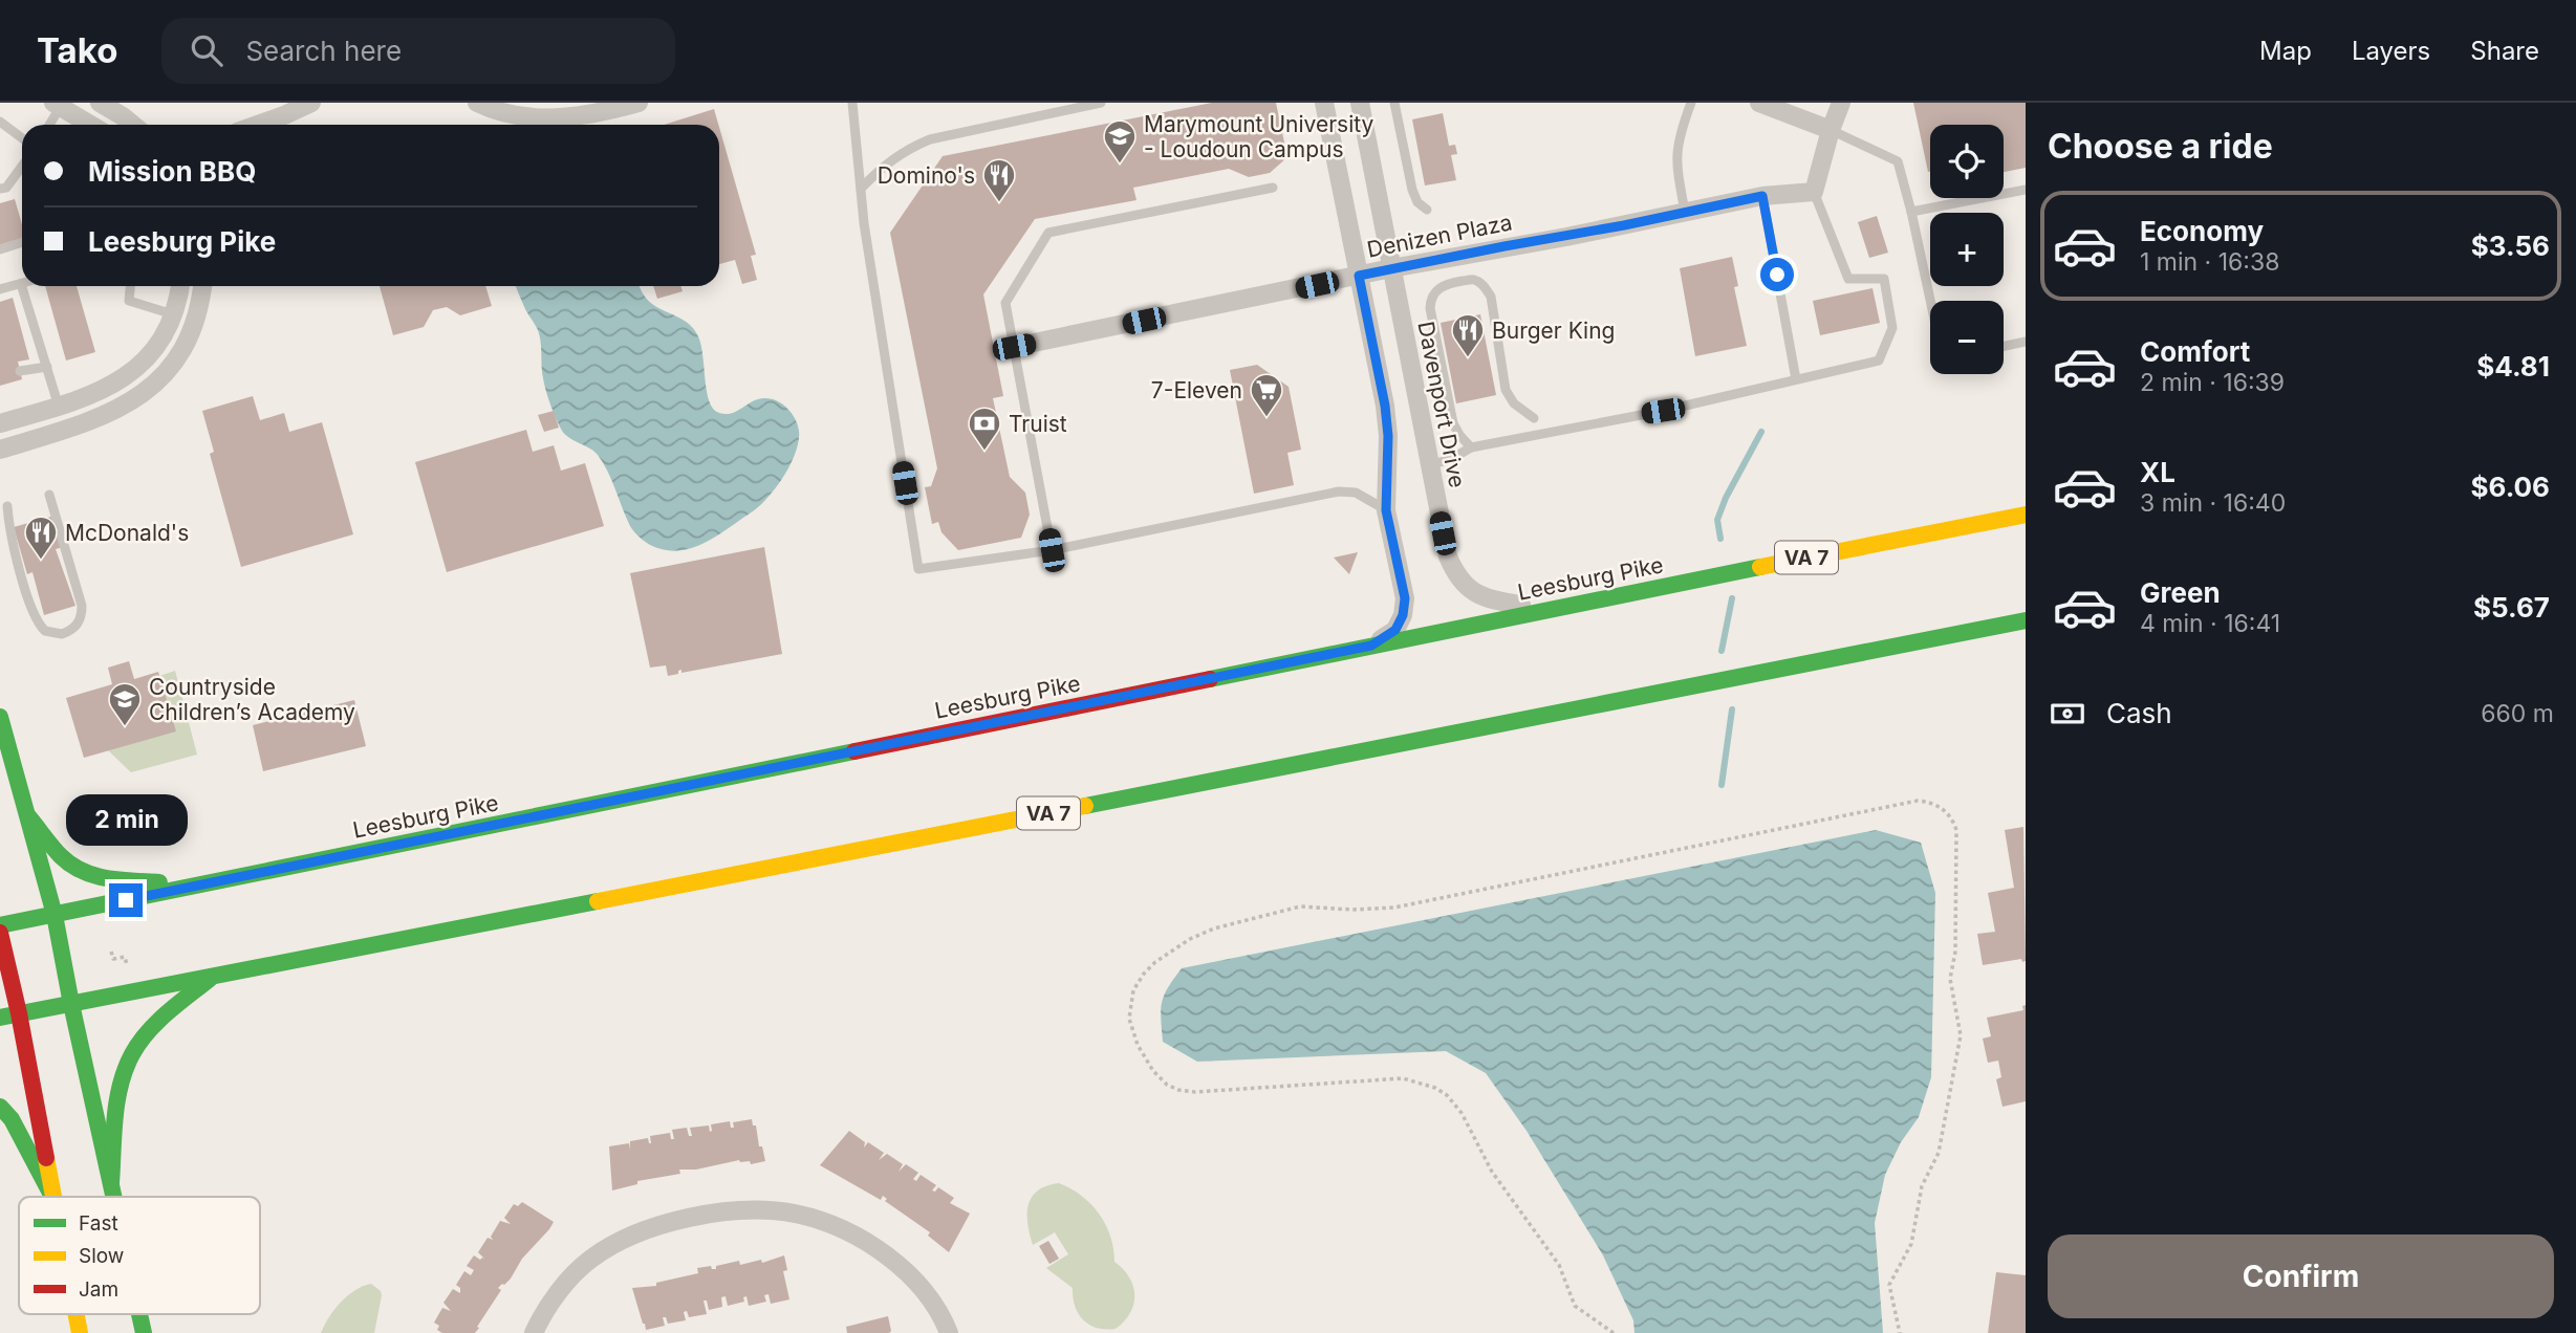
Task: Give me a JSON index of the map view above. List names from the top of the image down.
{
  "streets": {
    "main road": ["VA 7", "Leesburg Pike"],
    "street": ["Denizen Plaza", "Davenport Drive"]
  },
  "crossings": [
    ["Denizen Plaza", "Davenport Drive"],
    ["Davenport Drive", "Leesburg Pike"]
  ],
  "places": {
    "school or university": ["Marymount University - Loudoun Campus", "Countryside Children’s Academy"],
    "restaurant": ["Domino's", "Burger King", "McDonald's"],
    "supermarket": ["7-Eleven"],
    "bank": ["Truist"]
  },
  "legend": ["Fast", "Slow", "Jam"],
  "page": {
    "header": "Tako",
    "search": "Search here",
    "nav": ["Map", "Layers", "Share"],
    "heading": "Choose a ride",
    "map_buttons": ["+", "−"],
    "banner": ["Mission BBQ", "Leesburg Pike"],
    "list": [
      {
        "name": "Economy",
        "note": "1 min · 16:38",
        "value": "$3.56"
      },
      {
        "name": "Comfort",
        "note": "2 min · 16:39",
        "value": "$4.81"
      },
      {
        "name": "XL",
        "note": "3 min · 16:40",
        "value": "$6.06"
      },
      {
        "name": "Green",
        "note": "4 min · 16:41",
        "value": "$5.67"
      }
    ],
    "pay": ["Cash", "660 m"],
    "bubble": "2 min",
    "buttons": "Confirm"
  }
}
